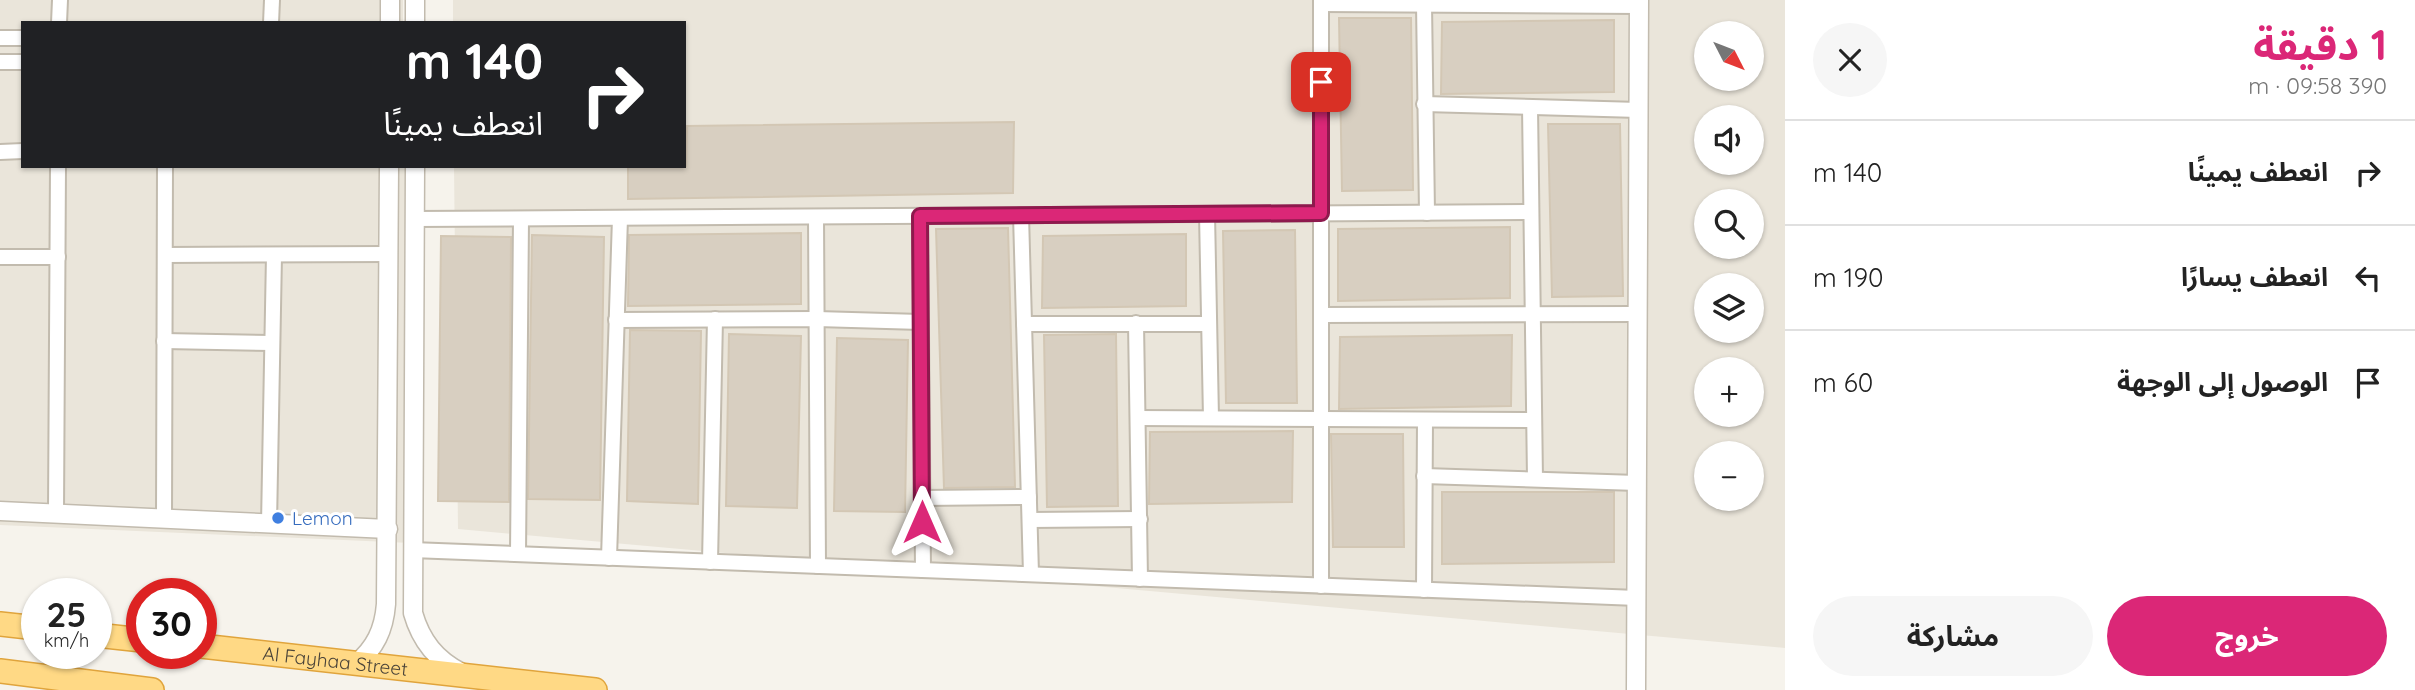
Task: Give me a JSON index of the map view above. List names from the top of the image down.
{
  "streets": {
    "highway": ["Al Fayhaa Street"]
  },
  "places": ["Lemon"],
  "north": "bottom right",
  "page": {
    "heading": ["1 دقيقة", "390 m · 09:58"],
    "map_buttons": ["+", "−"],
    "turn": ["140 m", "انعطف يمينًا"],
    "list": [
      {
        "name": "انعطف يمينًا",
        "value": "140 m"
      },
      {
        "name": "انعطف يسارًا",
        "value": "190 m"
      },
      {
        "name": "الوصول إلى الوجهة",
        "value": "60 m"
      }
    ],
    "speed": "25 km/h",
    "limit": "30",
    "buttons": ["خروج", "مشاركة"]
  }
}
